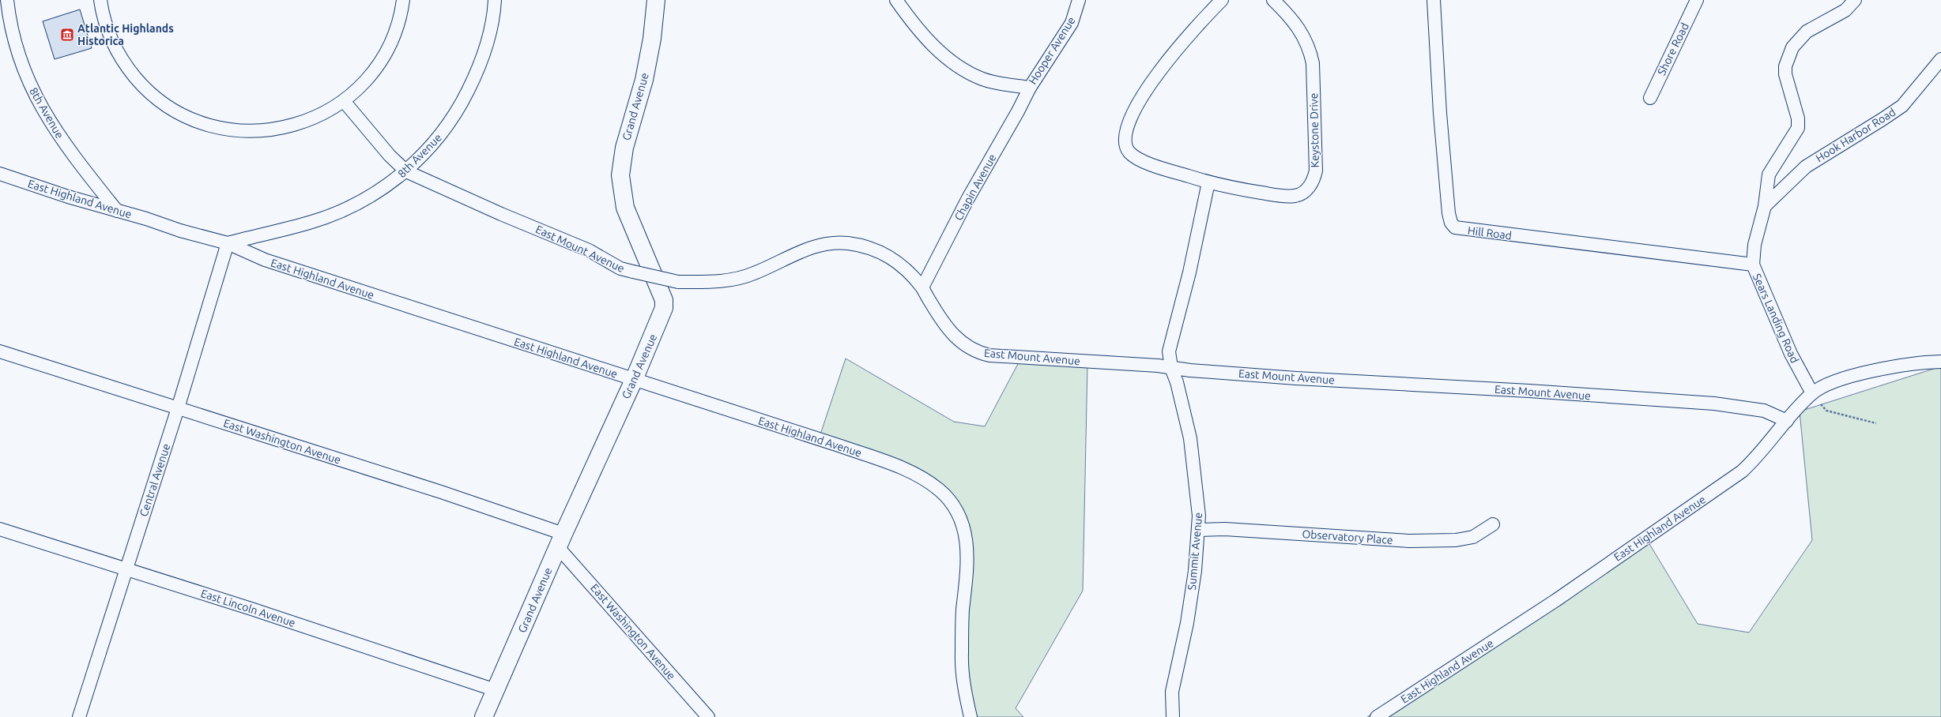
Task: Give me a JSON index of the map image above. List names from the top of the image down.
{
  "streets": {
    "street": [
      "Shore Road",
      "Hooper Avenue",
      "Grand Avenue",
      "8th Avenue",
      "Keystone Drive",
      "Hook Harbor Road",
      "Chapin Avenue",
      "East Highland Avenue",
      "Hill Road",
      "East Mount Avenue",
      "Sears Landing Road",
      "East Washington Avenue",
      "Central Avenue",
      "Observatory Place",
      "Summit Avenue",
      "East Lincoln Avenue"
    ]
  },
  "crossings": [
    ["Hooper Avenue", "Chapin Avenue"],
    ["Grand Avenue", "East Highland Avenue"],
    ["Grand Avenue", "East Washington Avenue"],
    ["Grand Avenue", "East Lincoln Avenue"],
    ["8th Avenue", "East Highland Avenue"],
    ["8th Avenue", "East Mount Avenue"],
    ["8th Avenue", "Central Avenue"],
    ["Hook Harbor Road", "Sears Landing Road"],
    ["Chapin Avenue", "East Mount Avenue"],
    ["East Highland Avenue", "East Mount Avenue"],
    ["East Highland Avenue", "Sears Landing Road"],
    ["East Highland Avenue", "Central Avenue"],
    ["Hill Road", "Sears Landing Road"],
    ["East Mount Avenue", "Summit Avenue"],
    ["East Washington Avenue", "Central Avenue"],
    ["Central Avenue", "East Lincoln Avenue"],
    ["Observatory Place", "Summit Avenue"]
  ],
  "places": {
    "museum": ["Atlantic Highlands Historica"]
  }
}
